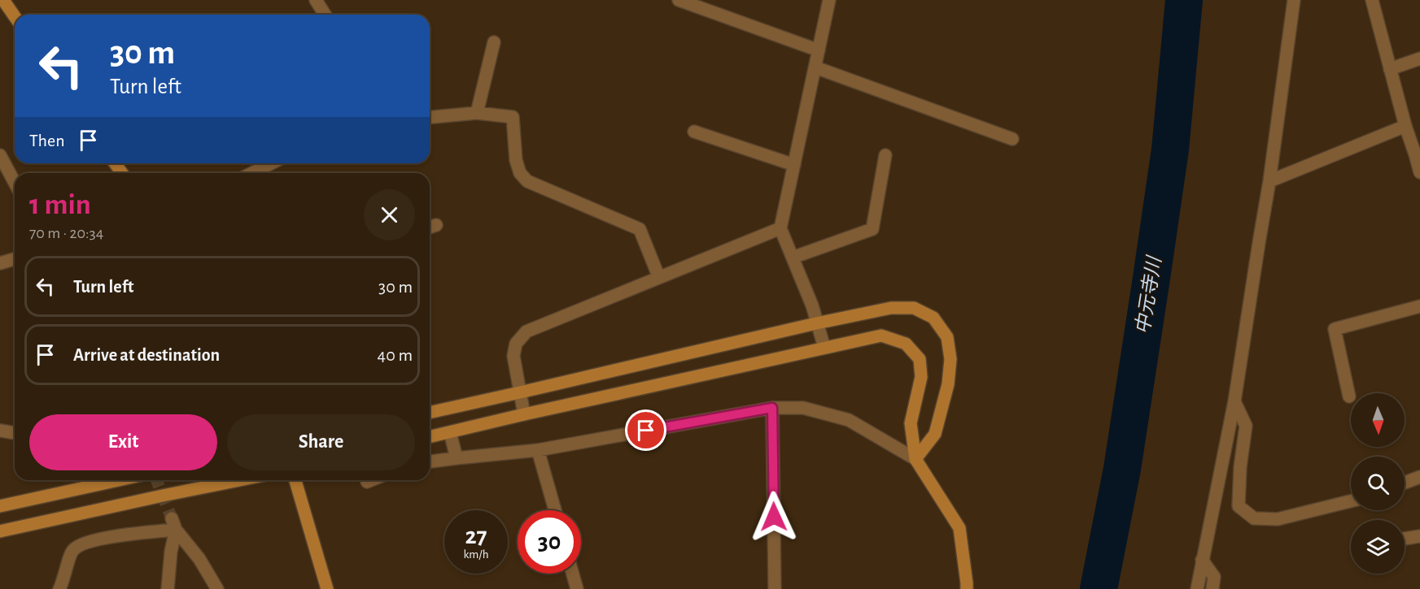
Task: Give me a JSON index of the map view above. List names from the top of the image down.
{
  "water": ["中元寺川"],
  "north": "bottom",
  "page": {
    "turn": ["30 m", "Turn left"],
    "then": "Then",
    "heading": ["1 min", "70 m · 20:34"],
    "list": [
      {
        "name": "Turn left",
        "value": "30 m"
      },
      {
        "name": "Arrive at destination",
        "value": "40 m"
      }
    ],
    "buttons": ["Exit", "Share"],
    "speed": "27 km/h",
    "limit": "30"
  }
}
